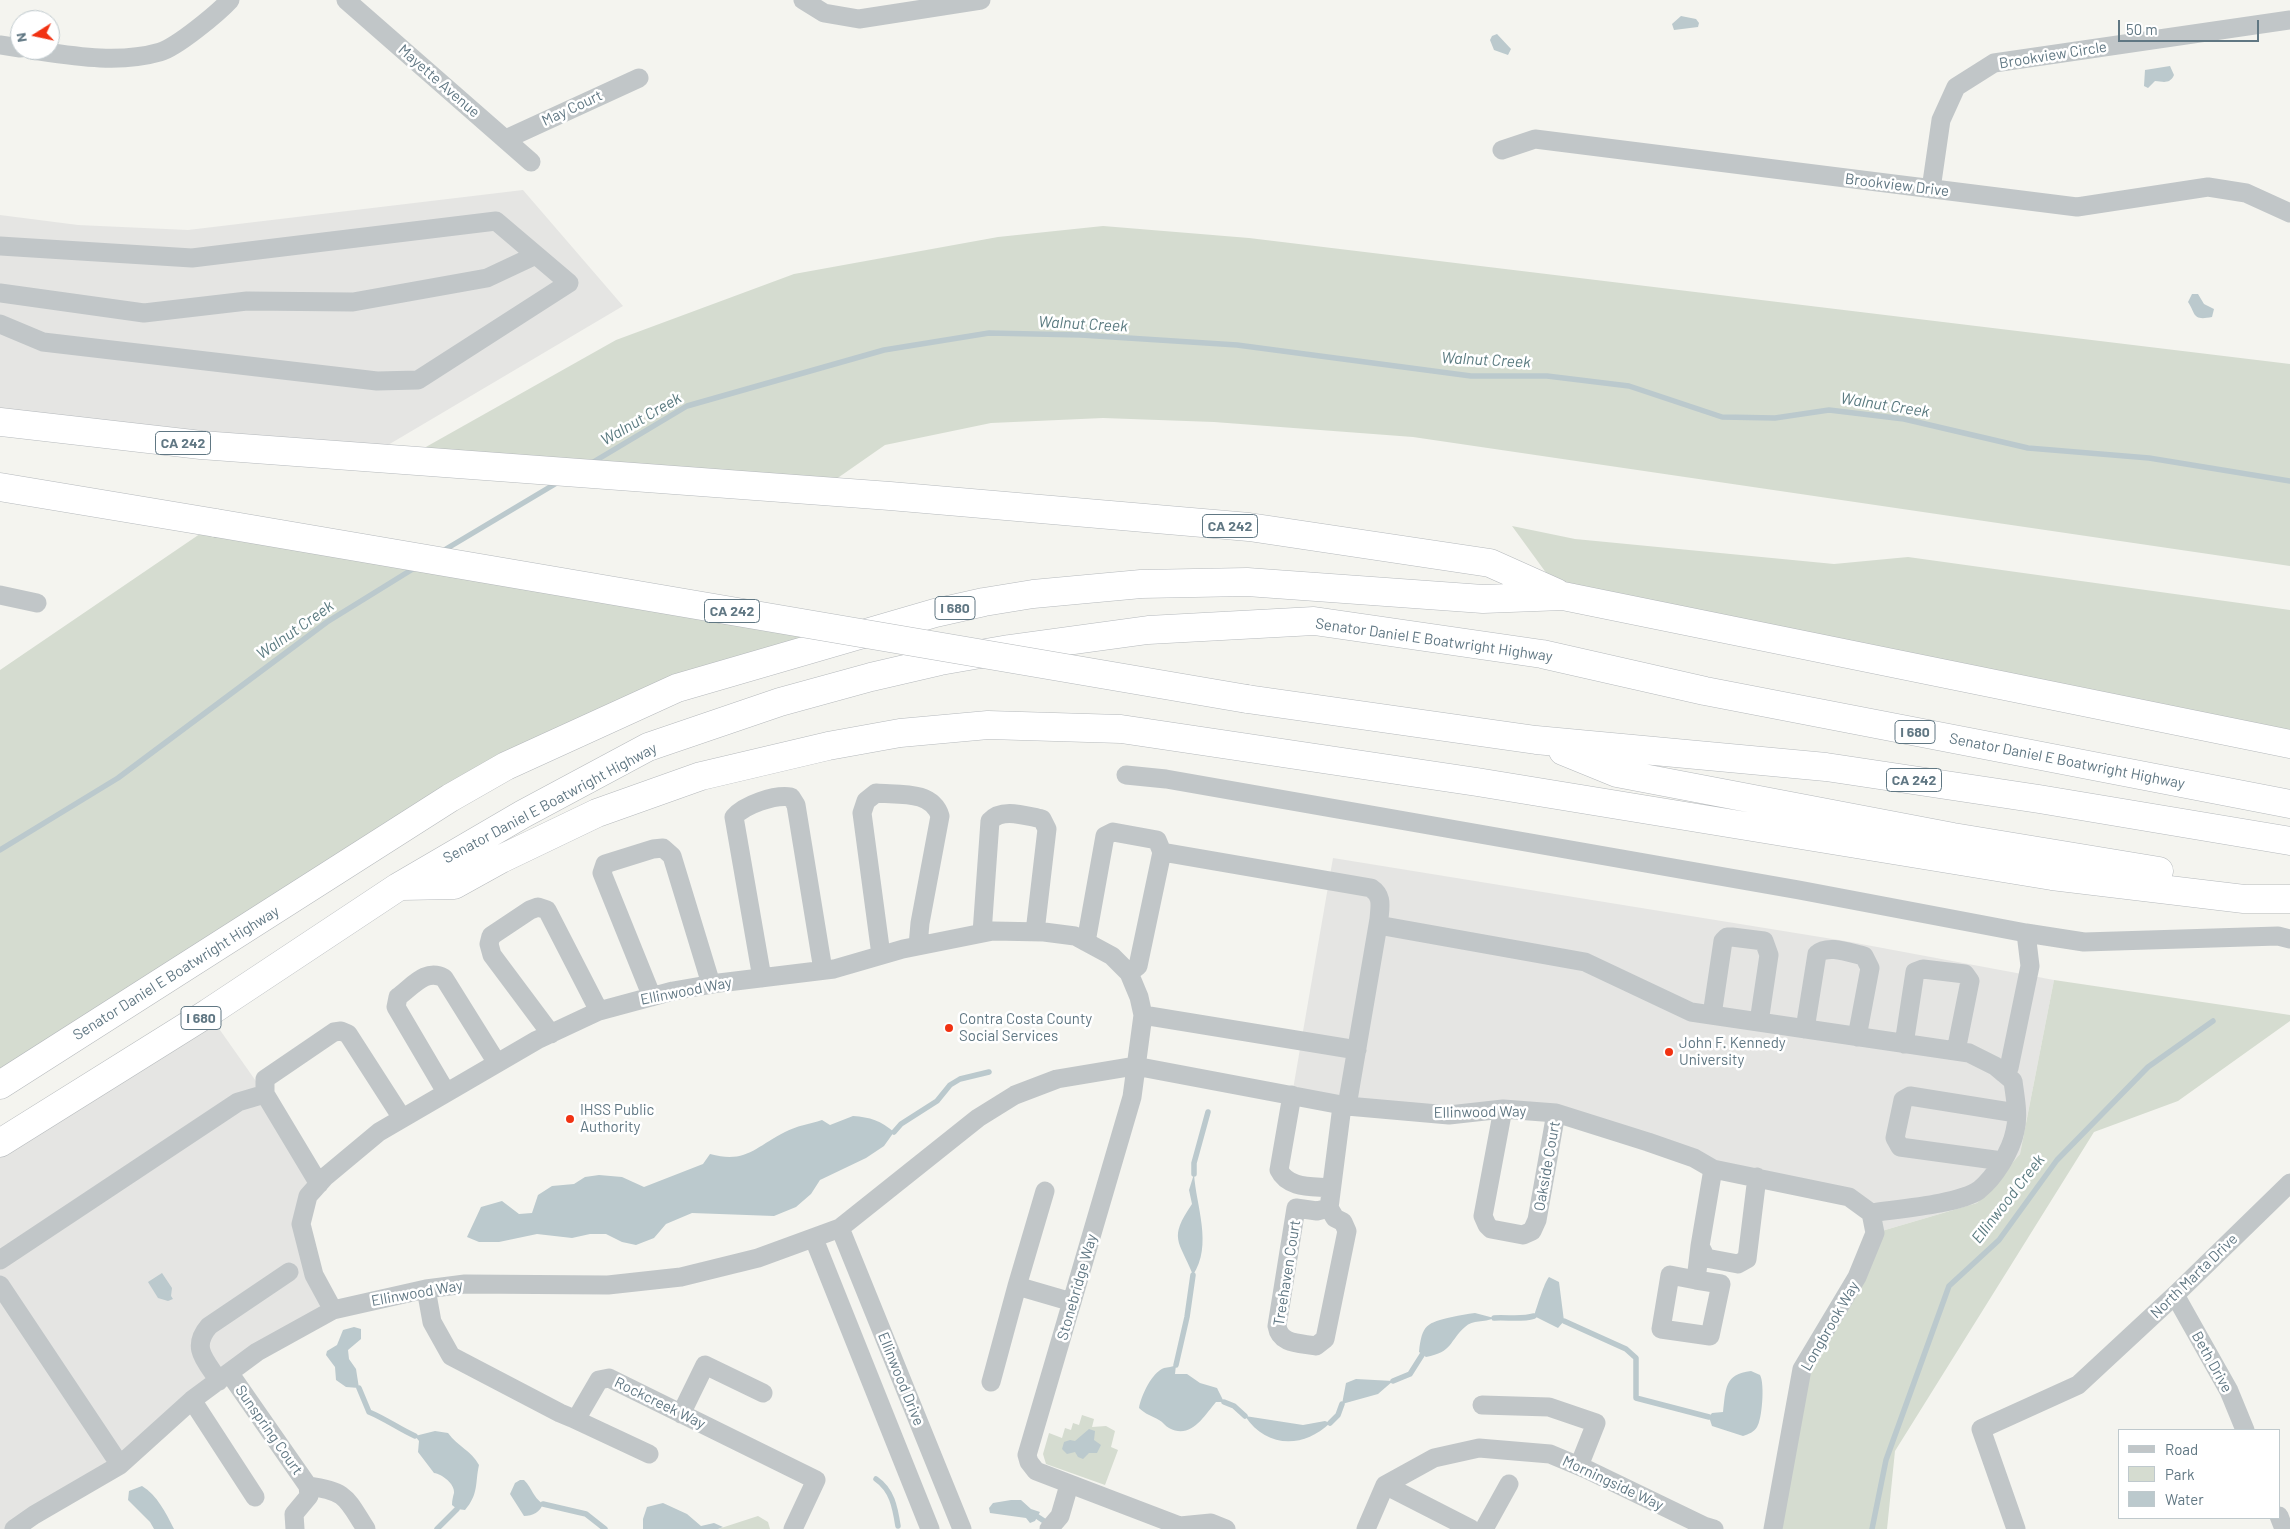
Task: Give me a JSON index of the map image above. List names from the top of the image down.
{
  "streets": {
    "highway": ["CA 242", "I 680", "Senator Daniel E Boatwright Highway"],
    "street": [
      "Brookview Circle",
      "Mayette Avenue",
      "May Court",
      "Brookview Drive",
      "Ellinwood Way",
      "Oakside Court",
      "Treehaven Court",
      "North Marta Drive",
      "Stonebridge Way",
      "Longbrook Way",
      "Beth Drive",
      "Ellinwood Drive",
      "Rockcreek Way",
      "Sunspring Court",
      "Morningside Way"
    ]
  },
  "crossings": [
    ["Brookview Circle", "Brookview Drive"],
    ["Mayette Avenue", "May Court"],
    ["CA 242", "Senator Daniel E Boatwright Highway"],
    ["Ellinwood Way", "Oakside Court"],
    ["Ellinwood Way", "Stonebridge Way"],
    ["Ellinwood Way", "Longbrook Way"],
    ["Ellinwood Way", "Ellinwood Drive"],
    ["Ellinwood Way", "Sunspring Court"],
    ["North Marta Drive", "Beth Drive"]
  ],
  "water": ["Walnut Creek", "Ellinwood Creek"],
  "places": ["Contra Costa County Social Services", "John F. Kennedy University", "IHSS Public Authority"],
  "legend": ["Road", "Park", "Water"],
  "scale_bar": "50 m",
  "north": "left"
}
